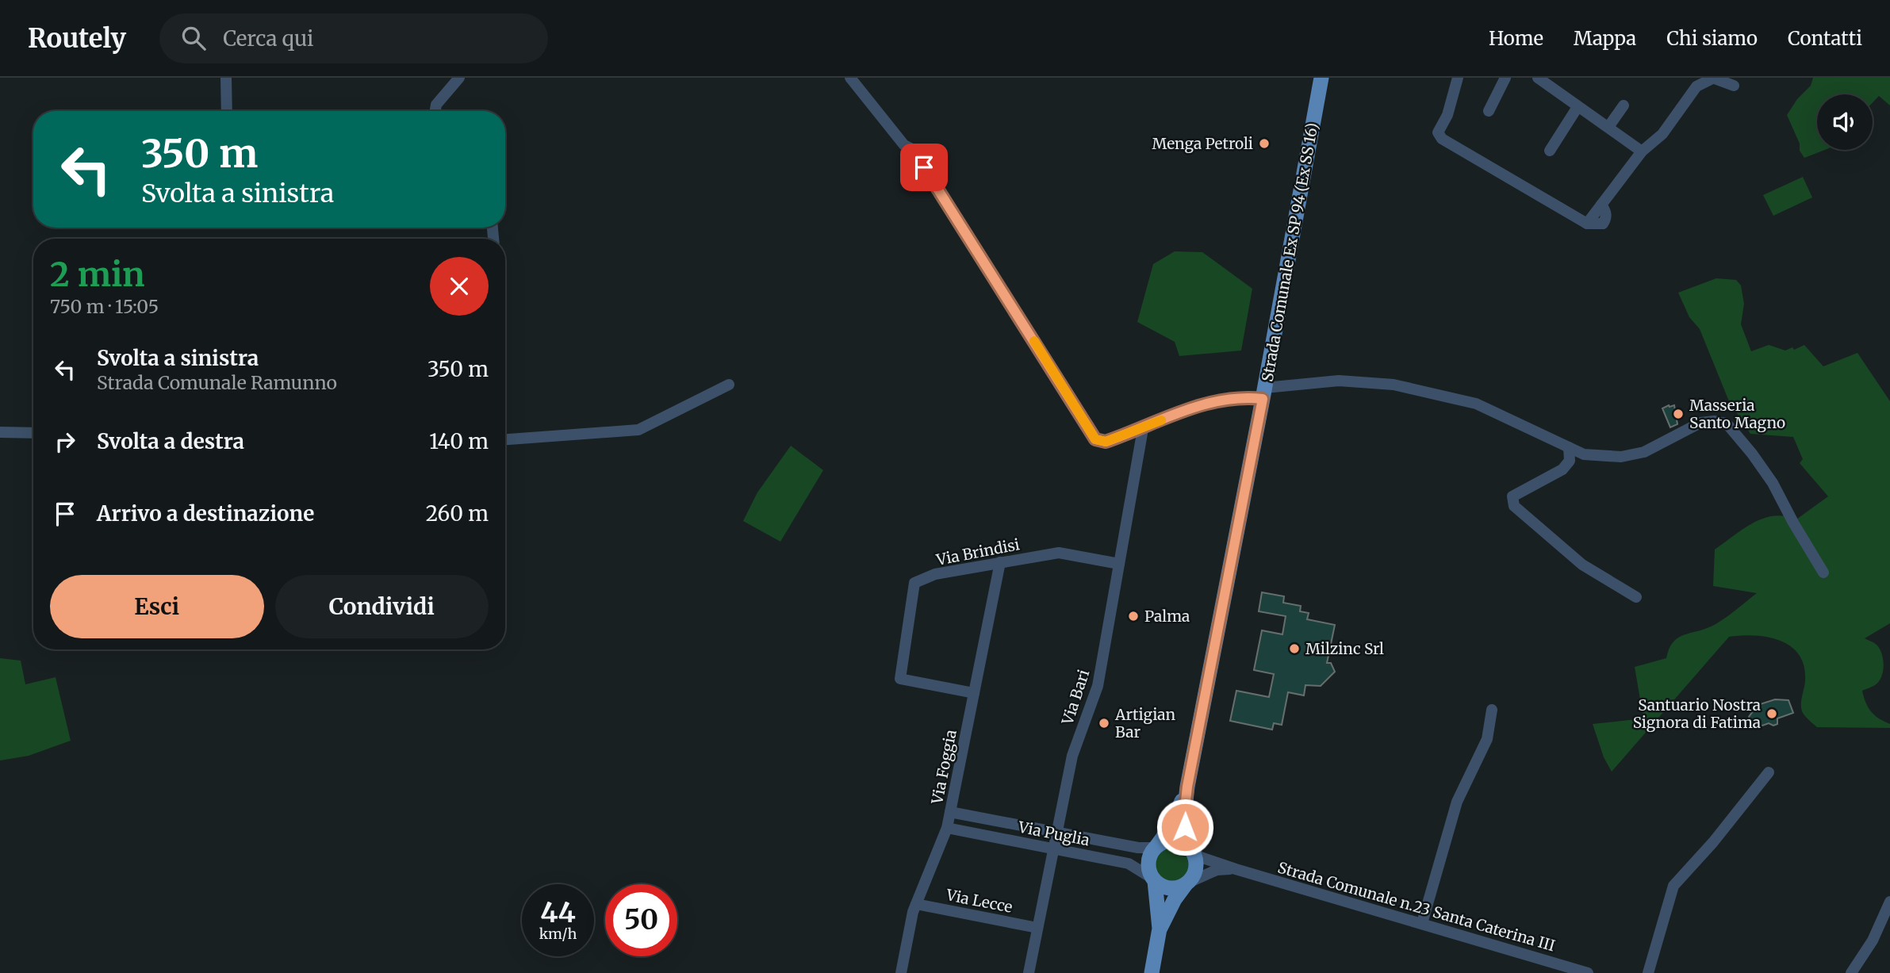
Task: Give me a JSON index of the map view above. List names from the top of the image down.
{
  "streets": {
    "main road": ["Strada Comunale Ex SP 94 (Ex SS 16)"],
    "street": [
      "Via Brindisi",
      "Via Bari",
      "Via Foggia",
      "Via Puglia",
      "Via Lecce",
      "Strada Comunale n.23 Santa Caterina III"
    ]
  },
  "crossings": [
    ["Strada Comunale Ex SP 94 (Ex SS 16)", "Via Puglia"],
    ["Strada Comunale Ex SP 94 (Ex SS 16)", "Strada Comunale n.23 Santa Caterina III"],
    ["Via Brindisi", "Via Bari"],
    ["Via Brindisi", "Via Foggia"],
    ["Via Bari", "Via Puglia"],
    ["Via Bari", "Via Lecce"],
    ["Via Foggia", "Via Puglia"],
    ["Via Foggia", "Via Lecce"],
    ["Via Puglia", "Strada Comunale n.23 Santa Caterina III"]
  ],
  "places": [
    "Menga Petroli",
    "Masseria Santo Magno",
    "Palma",
    "Milzinc Srl",
    "Santuario Nostra Signora di Fatima",
    "Artigian Bar"
  ],
  "page": {
    "header": "Routely",
    "search": "Cerca qui",
    "nav": [
      "Home",
      "Mappa",
      "Chi siamo",
      "Contatti"
    ],
    "turn": ["350 m", "Svolta a sinistra"],
    "heading": ["2 min", "750 m · 15:05"],
    "list": [
      {
        "name": "Svolta a sinistra",
        "note": "Strada Comunale Ramunno",
        "value": "350 m"
      },
      {
        "name": "Svolta a destra",
        "value": "140 m"
      },
      {
        "name": "Arrivo a destinazione",
        "value": "260 m"
      }
    ],
    "buttons": ["Esci", "Condividi"],
    "speed": "44 km/h",
    "limit": "50"
  }
}
